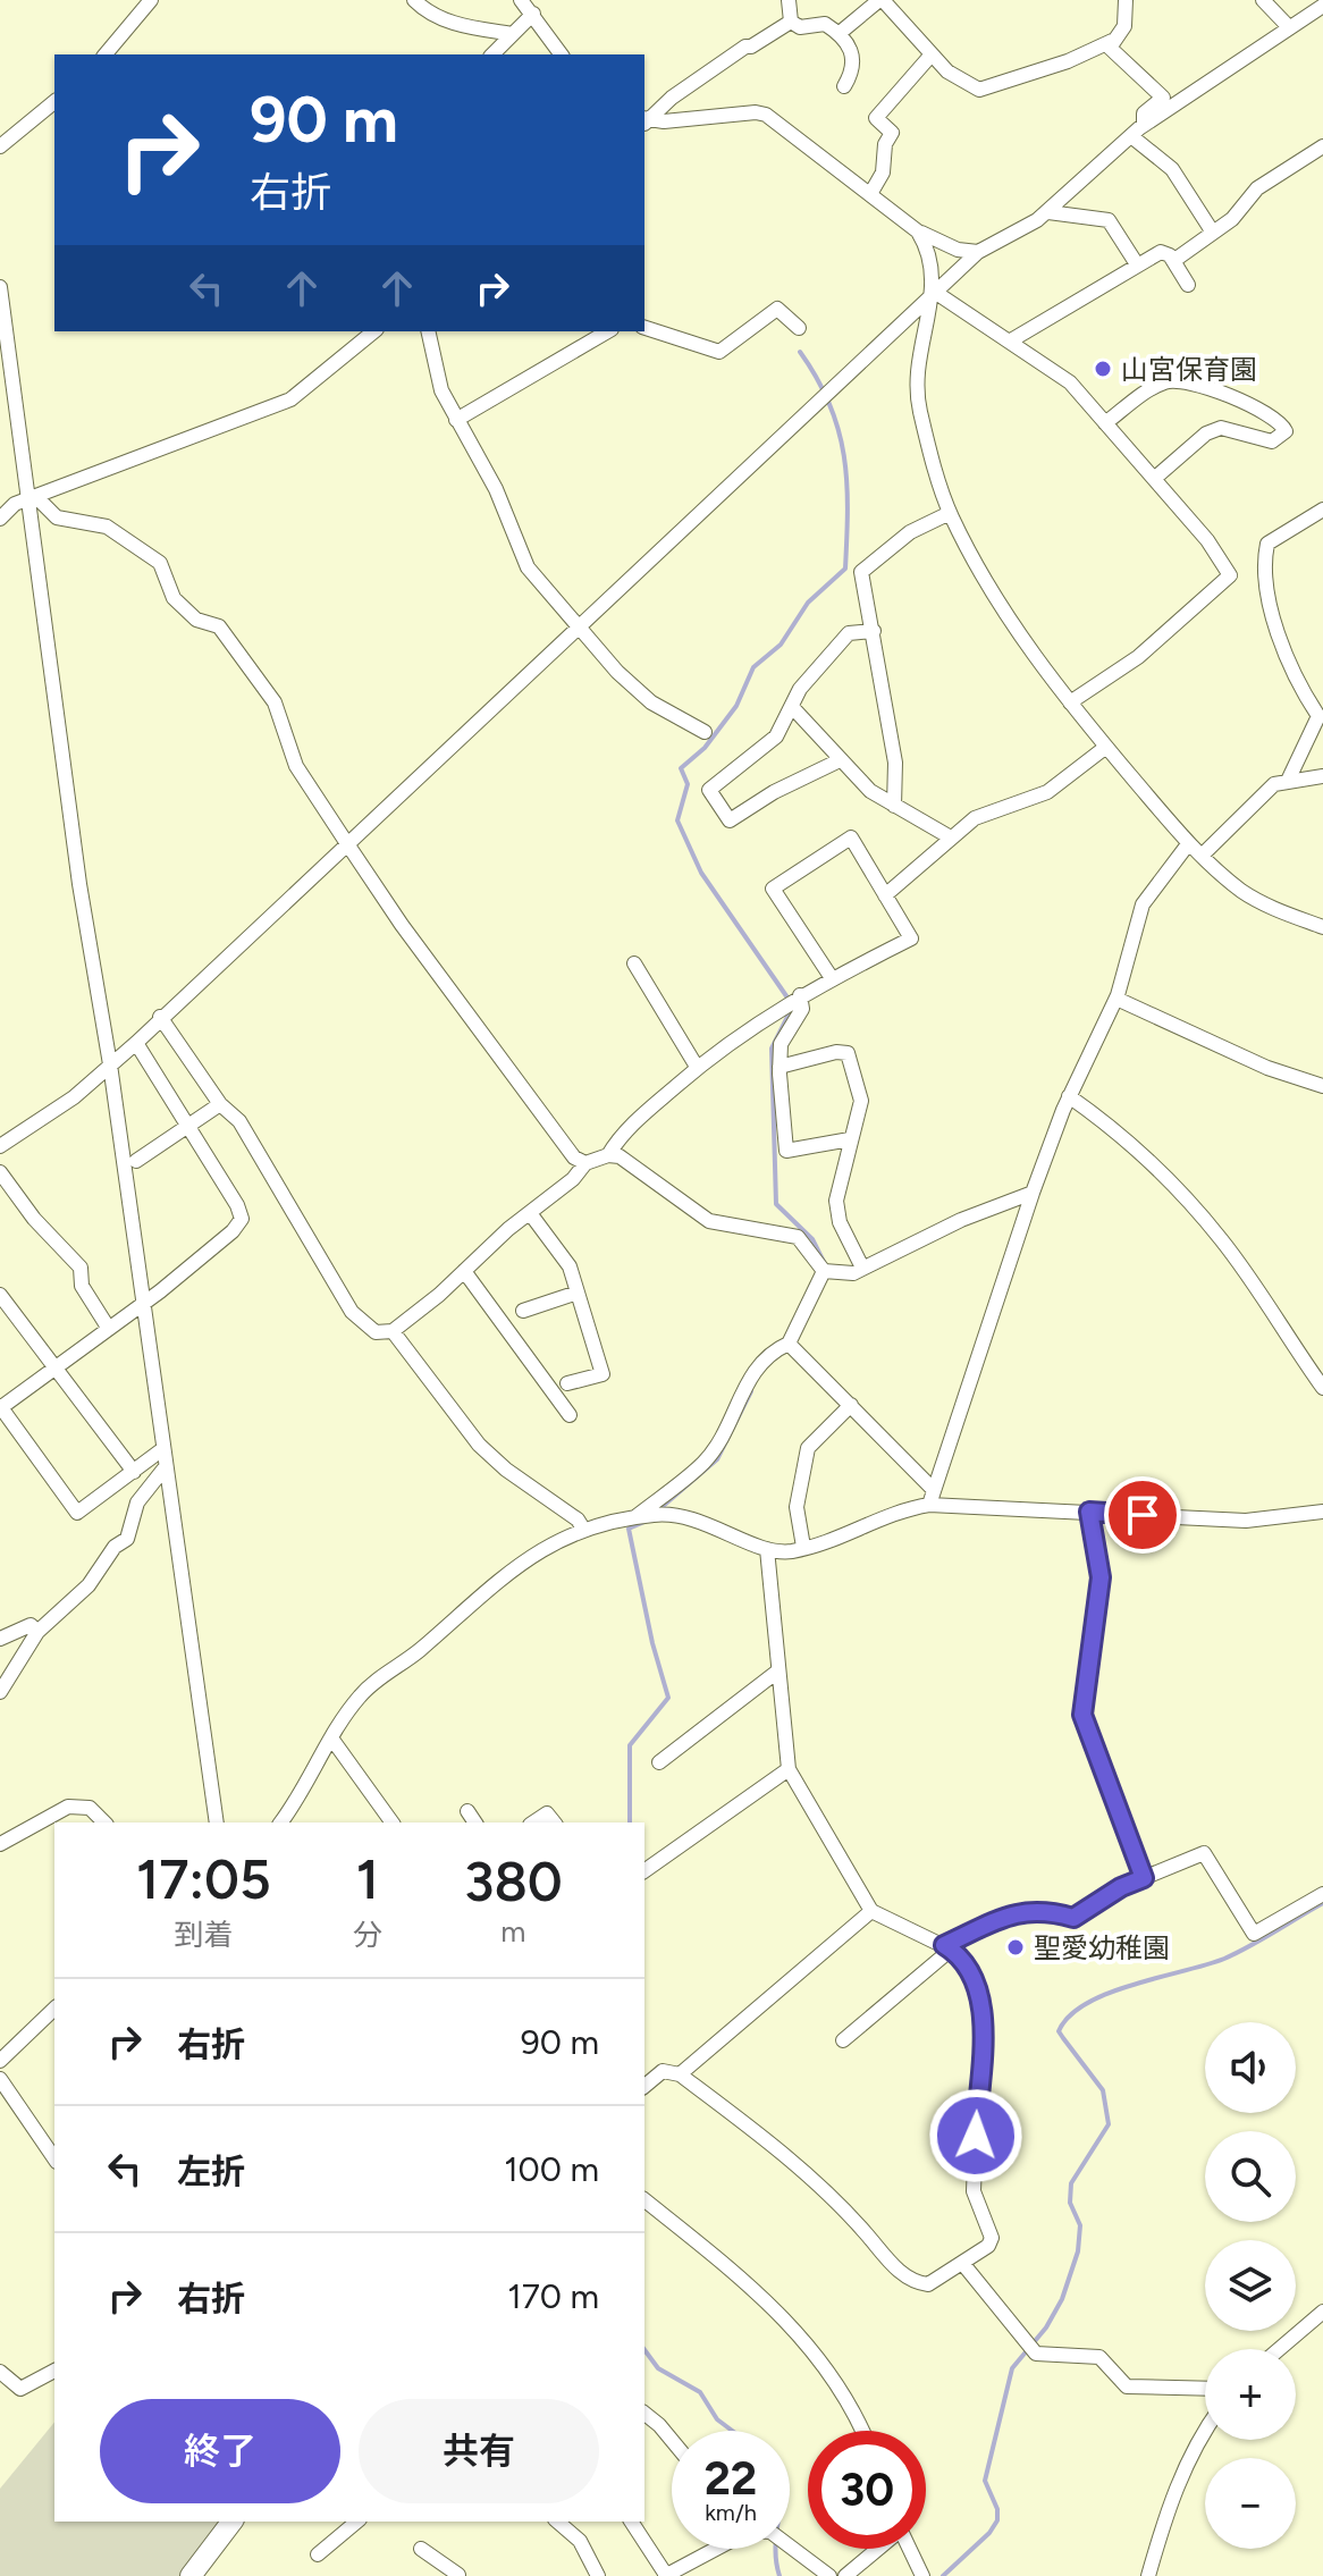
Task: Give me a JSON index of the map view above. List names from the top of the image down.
{
  "places": ["山宮保育園", "聖愛幼稚園"],
  "page": {
    "turn": ["90 m", "右折"],
    "eta": [
      "17:05",
      "到着",
      "1",
      "分",
      "380",
      "m"
    ],
    "list": [
      {
        "name": "右折",
        "value": "90 m"
      },
      {
        "name": "左折",
        "value": "100 m"
      },
      {
        "name": "右折",
        "value": "170 m"
      }
    ],
    "map_buttons": ["+", "−"],
    "buttons": ["終了", "共有"],
    "speed": "22 km/h",
    "limit": "30"
  }
}
